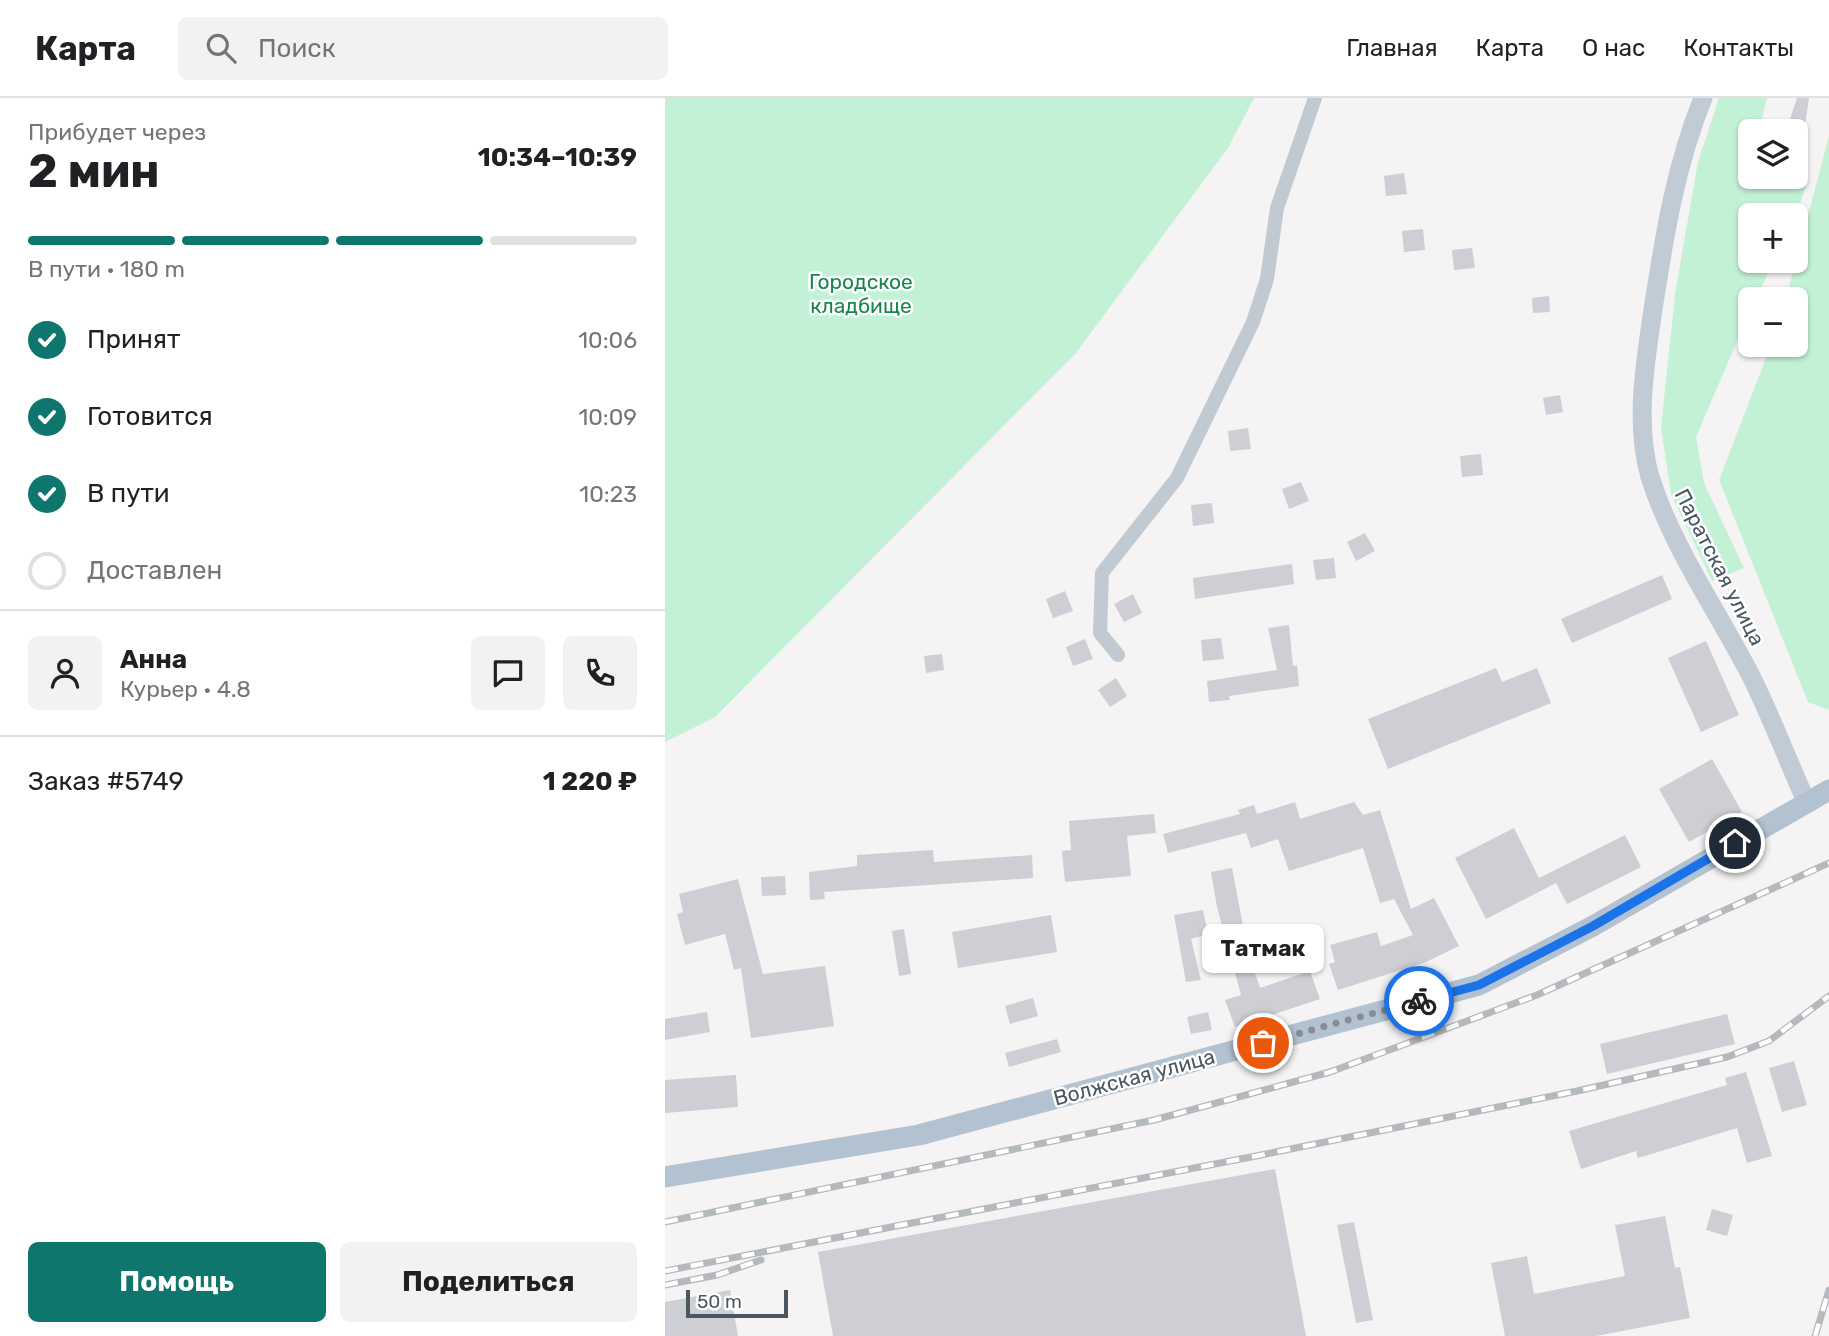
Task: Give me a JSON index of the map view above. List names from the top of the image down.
{
  "streets": {
    "main road": ["Паратская улица", "Волжская улица"]
  },
  "crossings": [
    ["Паратская улица", "Волжская улица"]
  ],
  "parks": ["Городское кладбище"],
  "places": ["Татмак"],
  "scale_bar": "50 m",
  "page": {
    "header": "Карта",
    "search": "Поиск",
    "nav": [
      "Главная",
      "Карта",
      "О нас",
      "Контакты"
    ],
    "heading": ["2 мин", "Прибудет через", "10:34–10:39"],
    "panel": [
      "Анна",
      "Курьер · 4.8",
      "Заказ #5749",
      "1 220 ₽"
    ],
    "map_buttons": ["+", "−"],
    "bar": "В пути · 180 m",
    "list": [
      ["Принят", "10:06"],
      ["Готовится", "10:09"],
      ["В пути", "10:23"],
      "Доставлен"
    ],
    "bubble": "Татмак",
    "buttons": ["Помощь", "Поделиться"],
    "scale": "50 m"
  }
}
